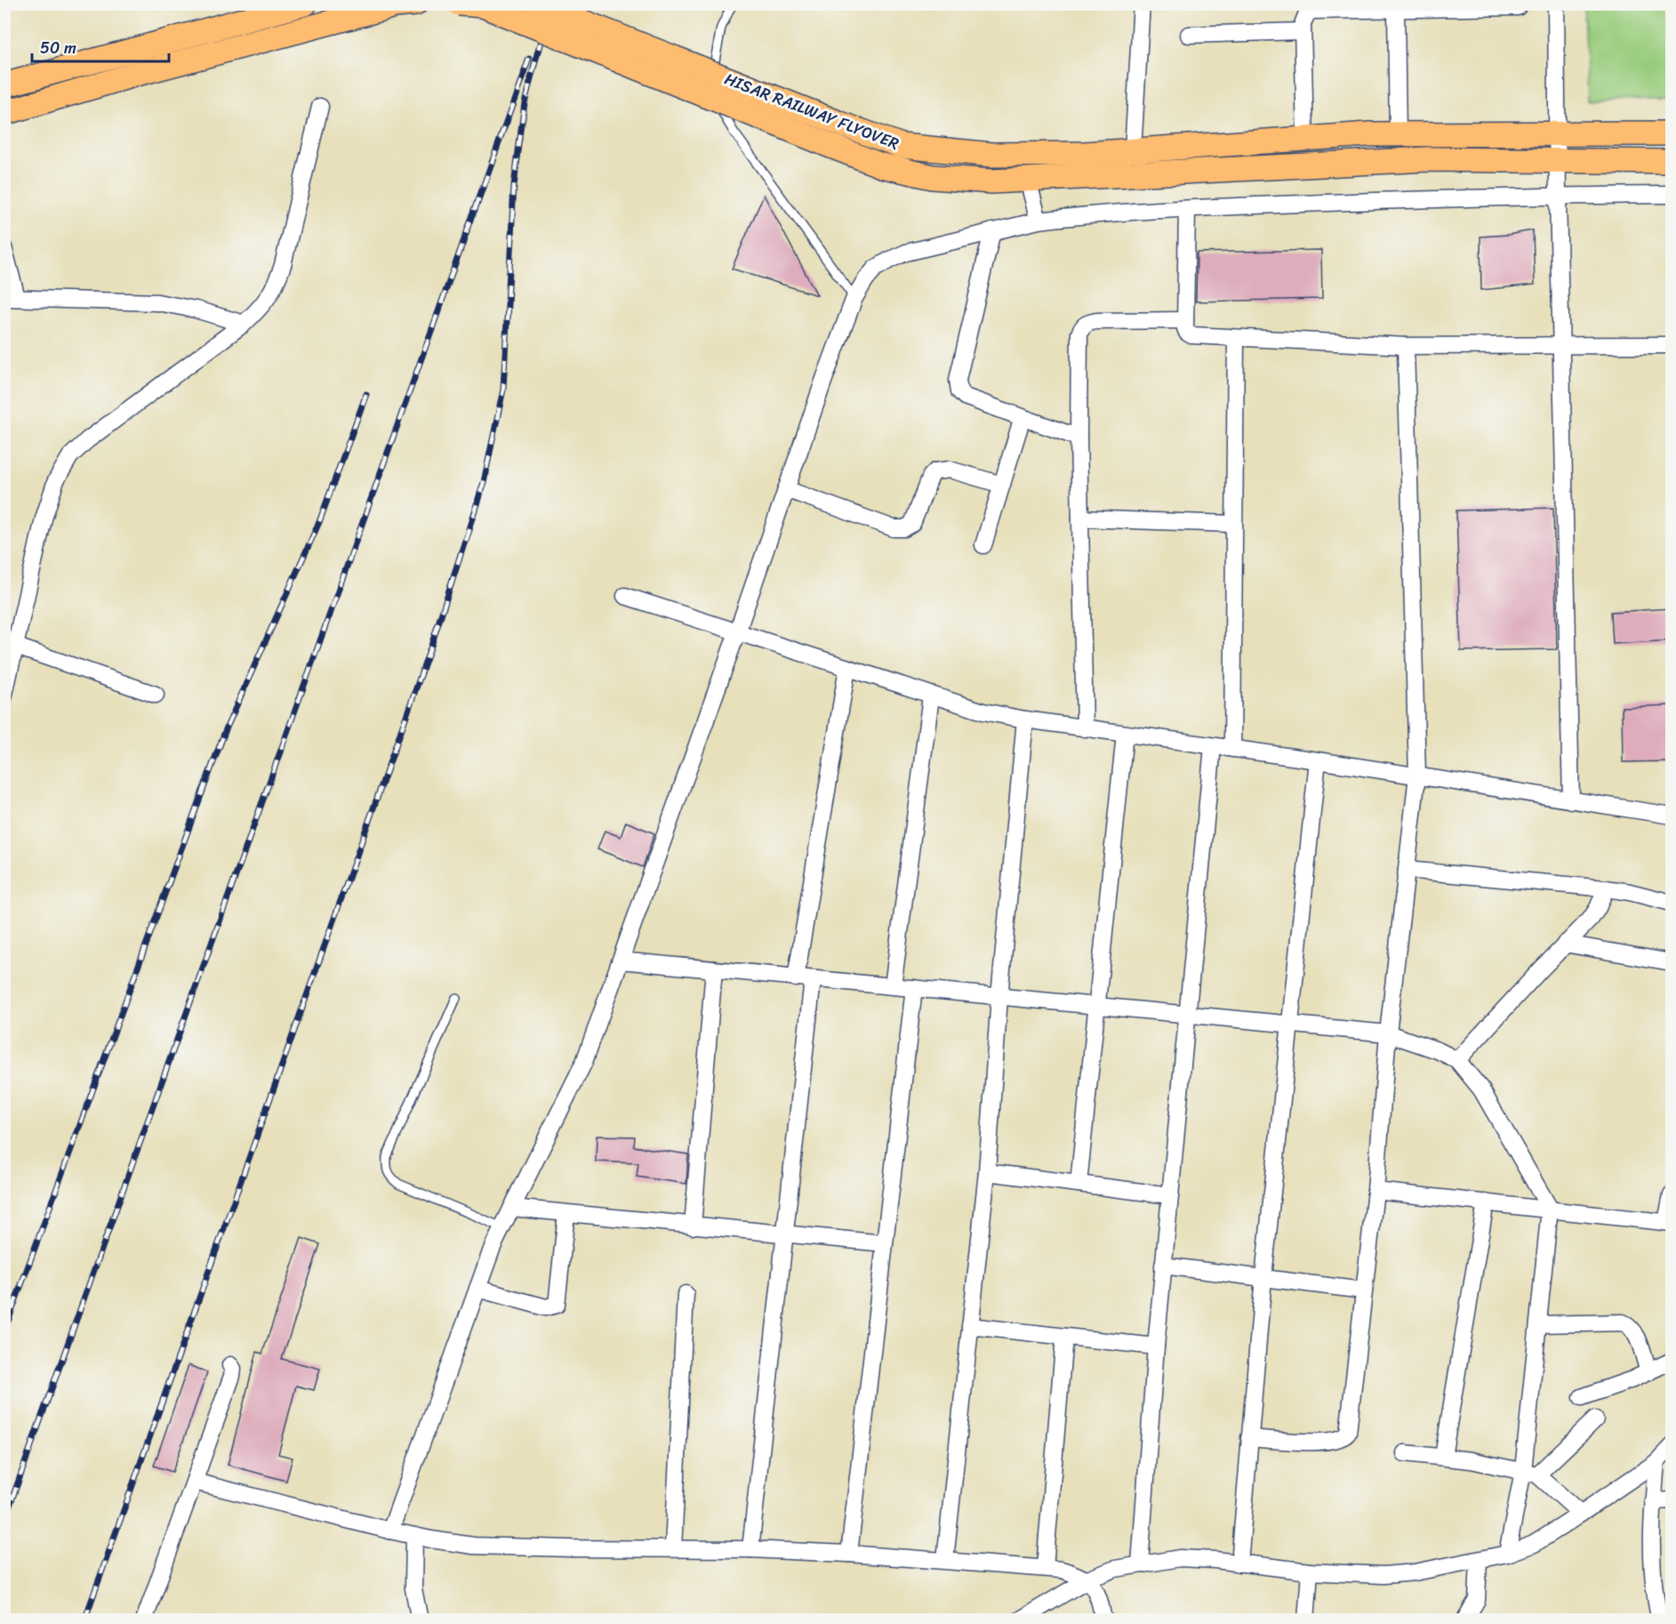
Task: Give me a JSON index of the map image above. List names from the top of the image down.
{
  "streets": {
    "main road": ["HISAR RAILWAY FLYOVER"]
  },
  "scale_bar": "50 m"
}
